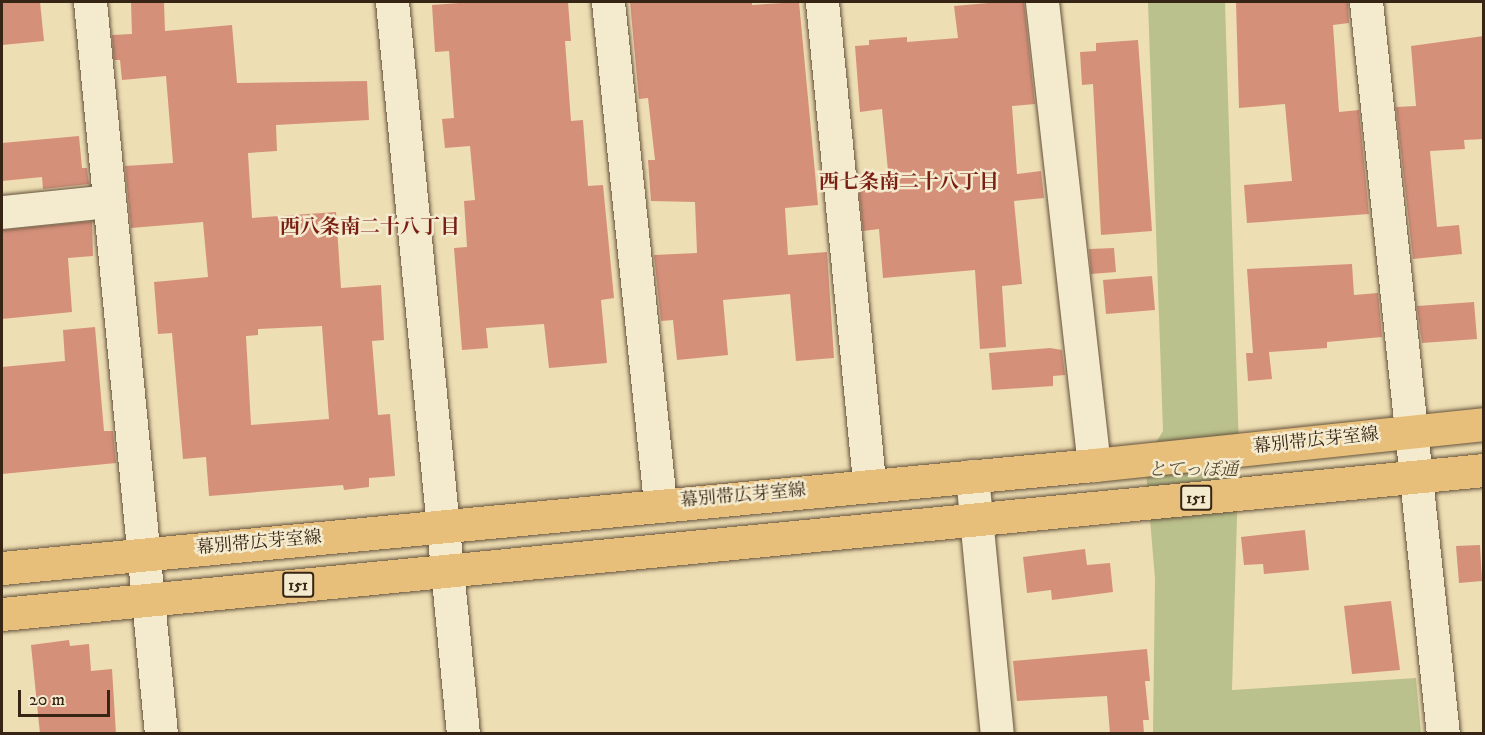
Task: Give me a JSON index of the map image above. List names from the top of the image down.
{
  "streets": {
    "main road": ["幕別帯広芽室線", "151"]
  },
  "districts": ["西七条南二十八丁目", "西八条南二十八丁目"],
  "parks": ["とてっぽ通"],
  "scale_bar": "20 m"
}
